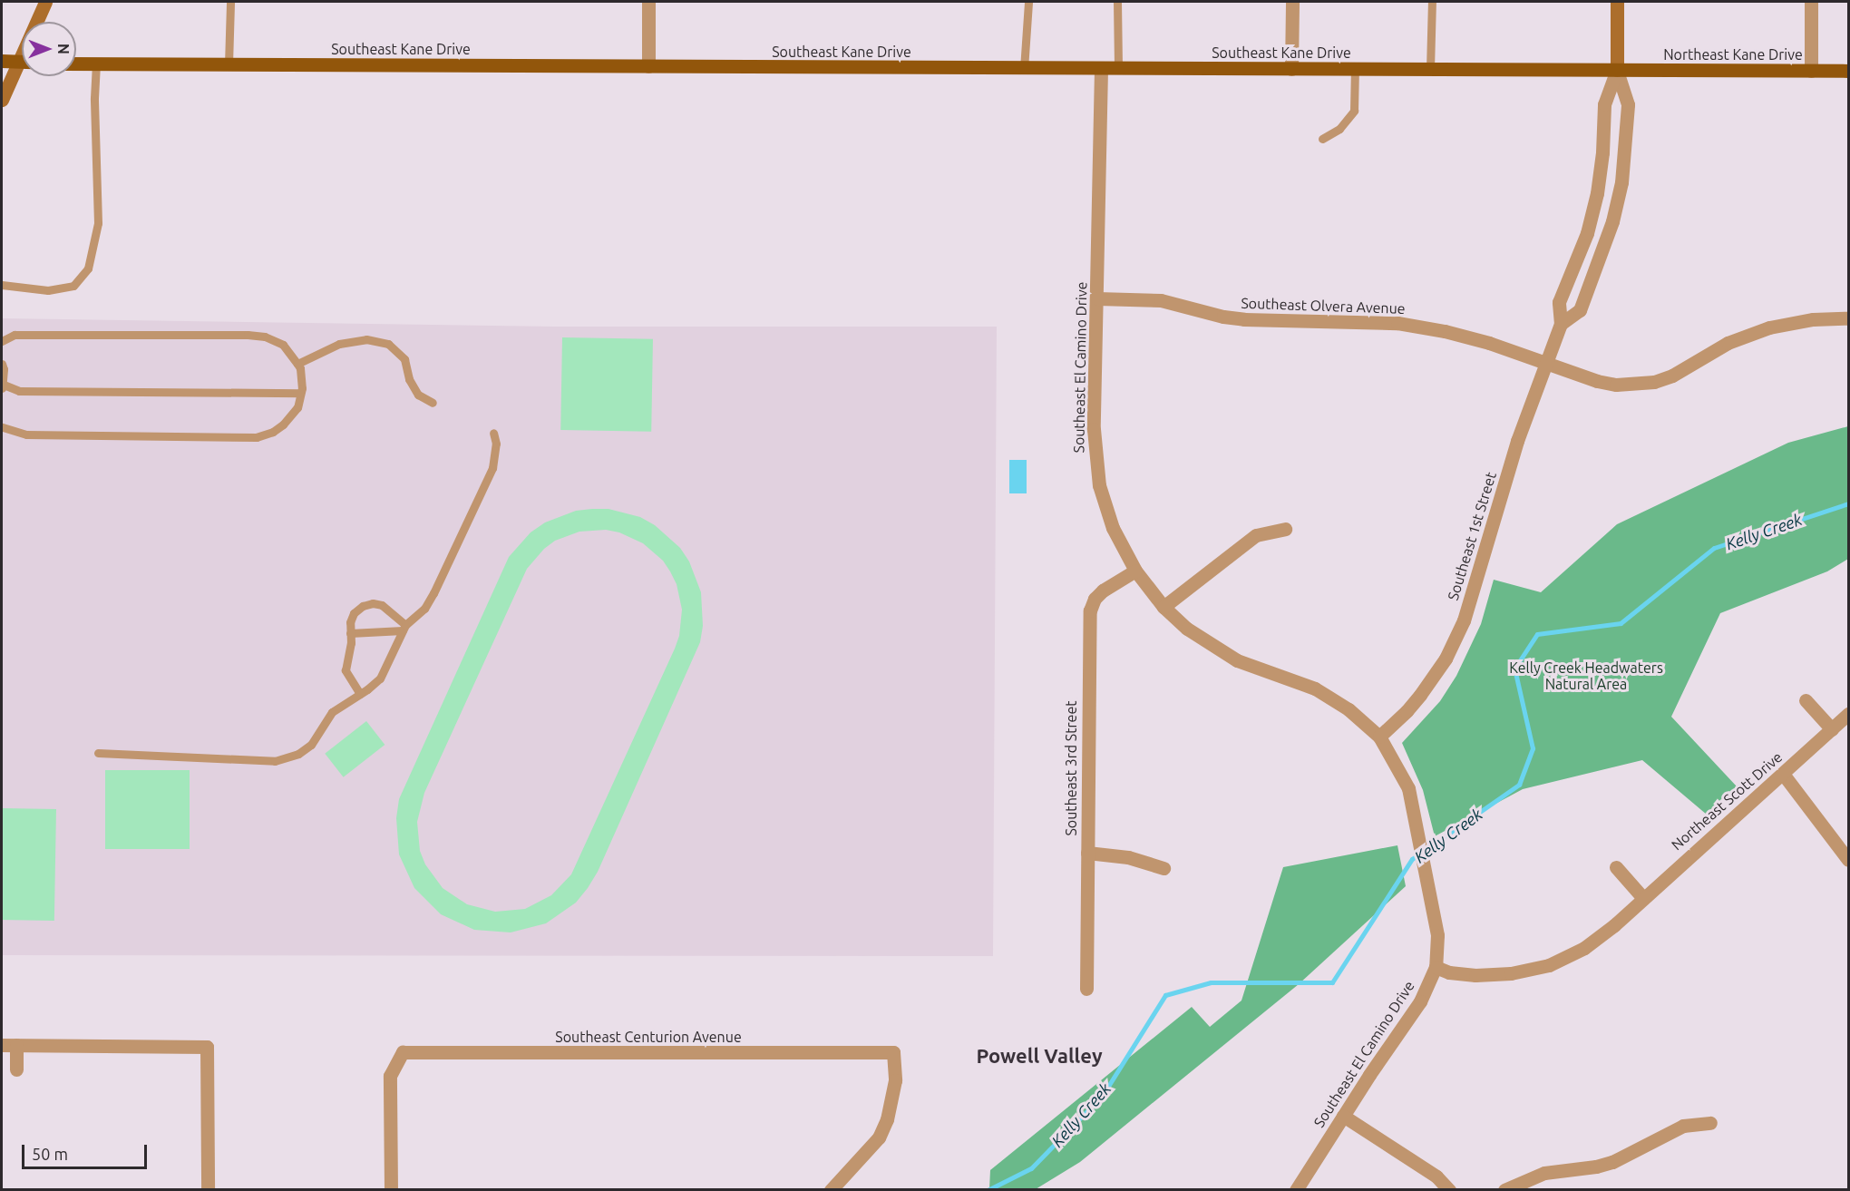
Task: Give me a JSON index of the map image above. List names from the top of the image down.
{
  "streets": {
    "main road": ["Southeast Kane Drive", "Northeast Kane Drive", "Southeast 1st Street"],
    "street": [
      "Southeast Olvera Avenue",
      "Southeast El Camino Drive",
      "Southeast 3rd Street",
      "Northeast Scott Drive",
      "Southeast Centurion Avenue"
    ]
  },
  "crossings": [
    ["Southeast Kane Drive", "Northeast Kane Drive"],
    ["Southeast Kane Drive", "Southeast El Camino Drive"],
    ["Southeast Kane Drive", "Southeast 1st Street"],
    ["Northeast Kane Drive", "Southeast 1st Street"],
    ["Southeast Olvera Avenue", "Southeast El Camino Drive"],
    ["Southeast Olvera Avenue", "Southeast 1st Street"],
    ["Southeast El Camino Drive", "Southeast 1st Street"],
    ["Southeast El Camino Drive", "Southeast 3rd Street"],
    ["Southeast El Camino Drive", "Northeast Scott Drive"]
  ],
  "districts": ["Powell Valley"],
  "water": ["Kelly Creek"],
  "parks": ["Kelly Creek Headwaters Natural Area"],
  "scale_bar": "50 m",
  "north": "right"
}
